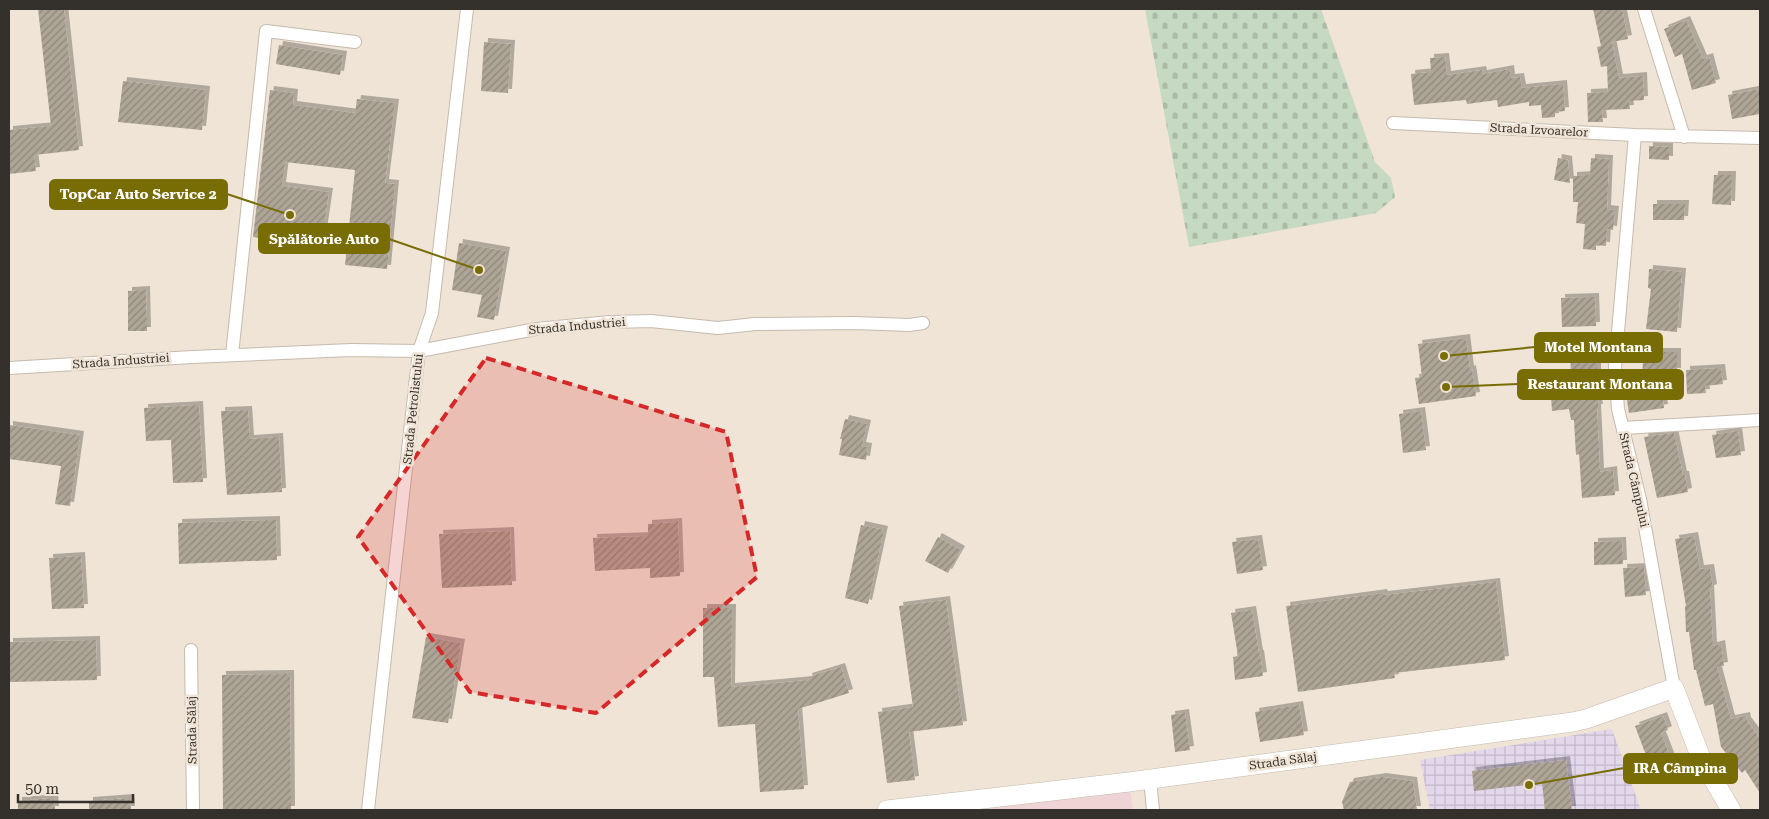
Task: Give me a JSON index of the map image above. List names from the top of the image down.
{
  "streets": {
    "street": [
      "Strada Izvoarelor",
      "Strada Industriei",
      "Strada Petrolistului",
      "Strada Câmpului",
      "Strada Sălaj"
    ]
  },
  "crossings": [
    ["Strada Izvoarelor", "Strada Câmpului"],
    ["Strada Industriei", "Strada Petrolistului"],
    ["Strada Câmpului", "Strada Sălaj"]
  ],
  "places": [
    "TopCar Auto Service 2",
    "Spălătorie Auto",
    "Motel Montana",
    "Restaurant Montana",
    "IRA Câmpina"
  ],
  "scale_bar": "50 m"
}
